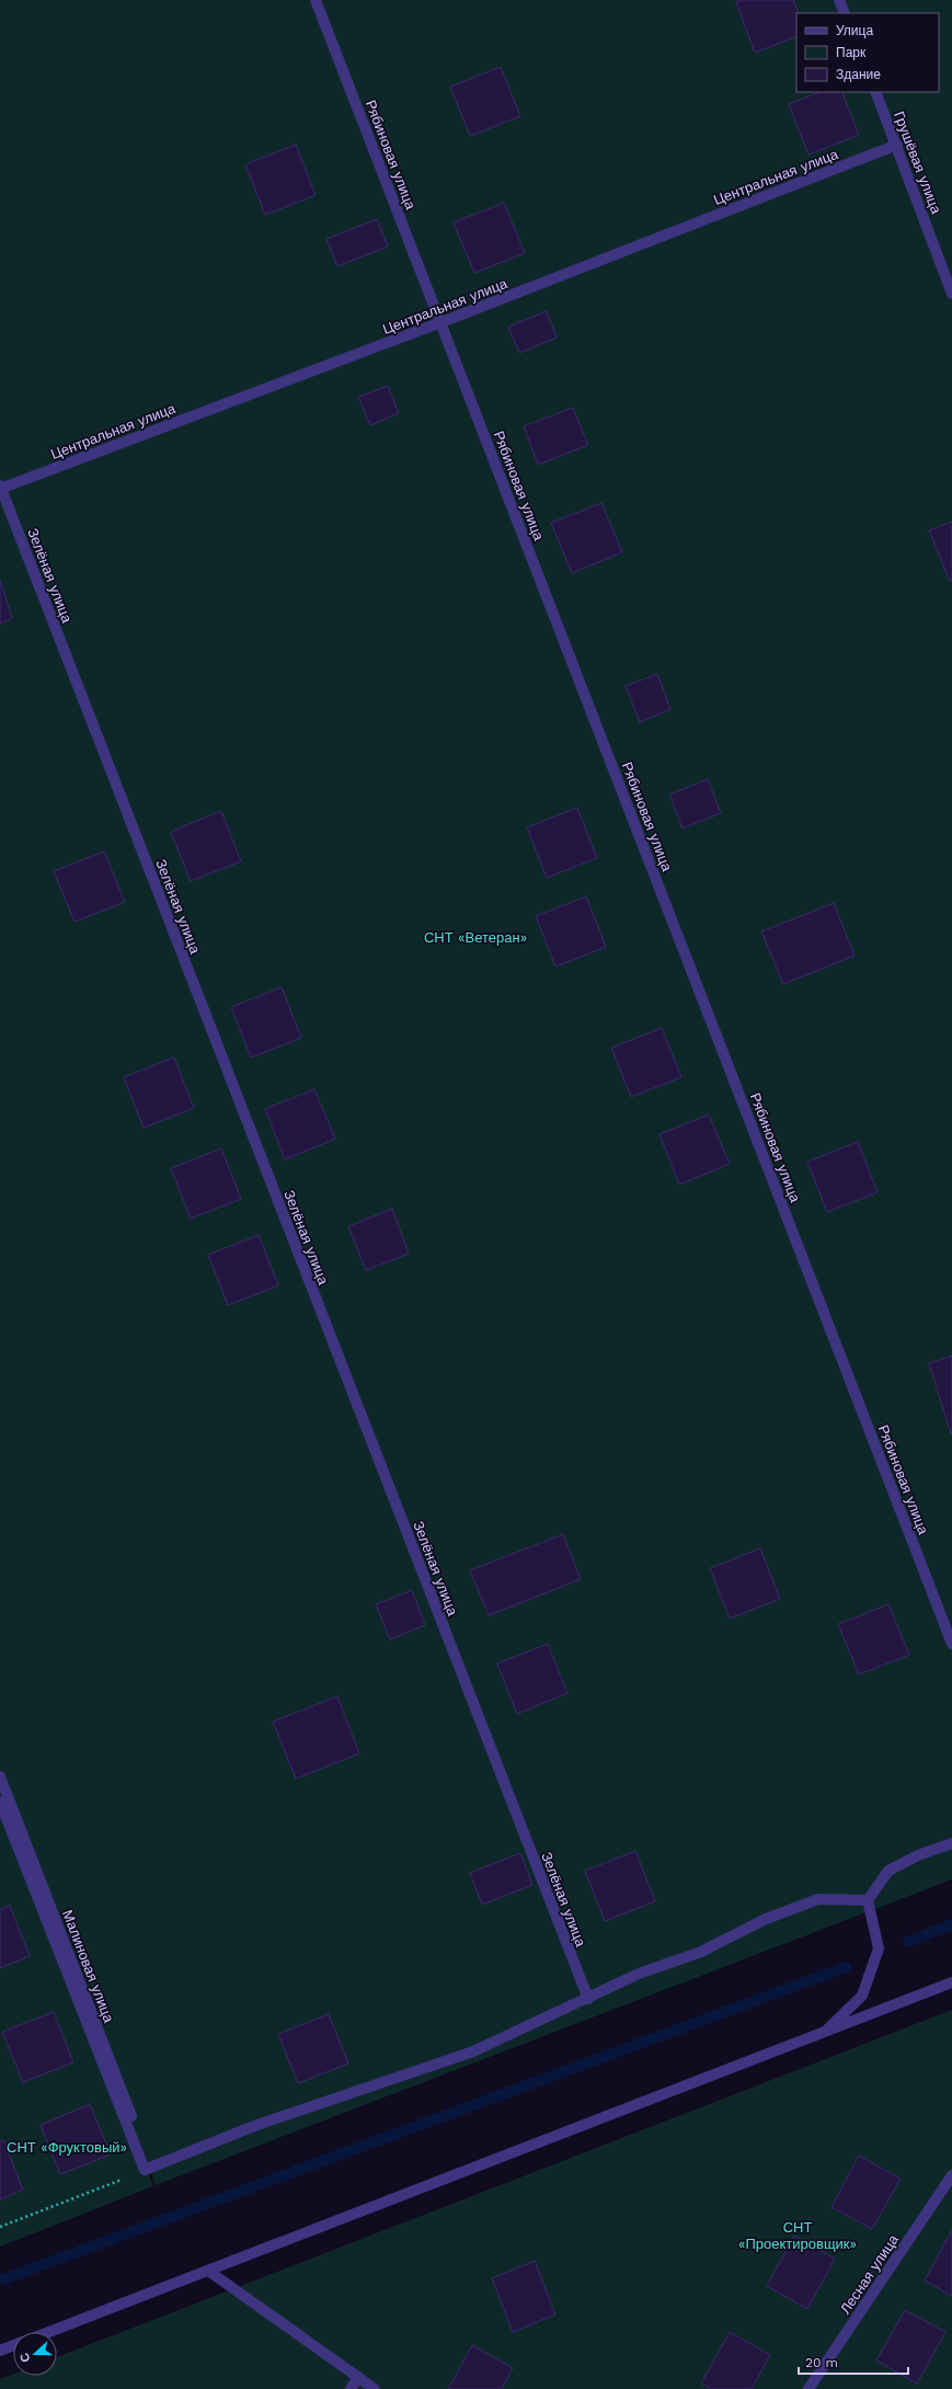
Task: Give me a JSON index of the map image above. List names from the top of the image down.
{
  "streets": {
    "street": [
      "Рябиновая улица",
      "Грушёвая улица",
      "Центральная улица",
      "Зелёная улица",
      "Малиновая улица",
      "Лесная улица"
    ]
  },
  "crossings": [
    ["Рябиновая улица", "Центральная улица"],
    ["Грушёвая улица", "Центральная улица"],
    ["Центральная улица", "Зелёная улица"]
  ],
  "parks": ["СНТ «Ветеран»", "СНТ «Фруктовый»", "СНТ «Проектировщик»"],
  "legend": ["Улица", "Парк", "Здание"],
  "scale_bar": "20 m",
  "north": "left"
}
